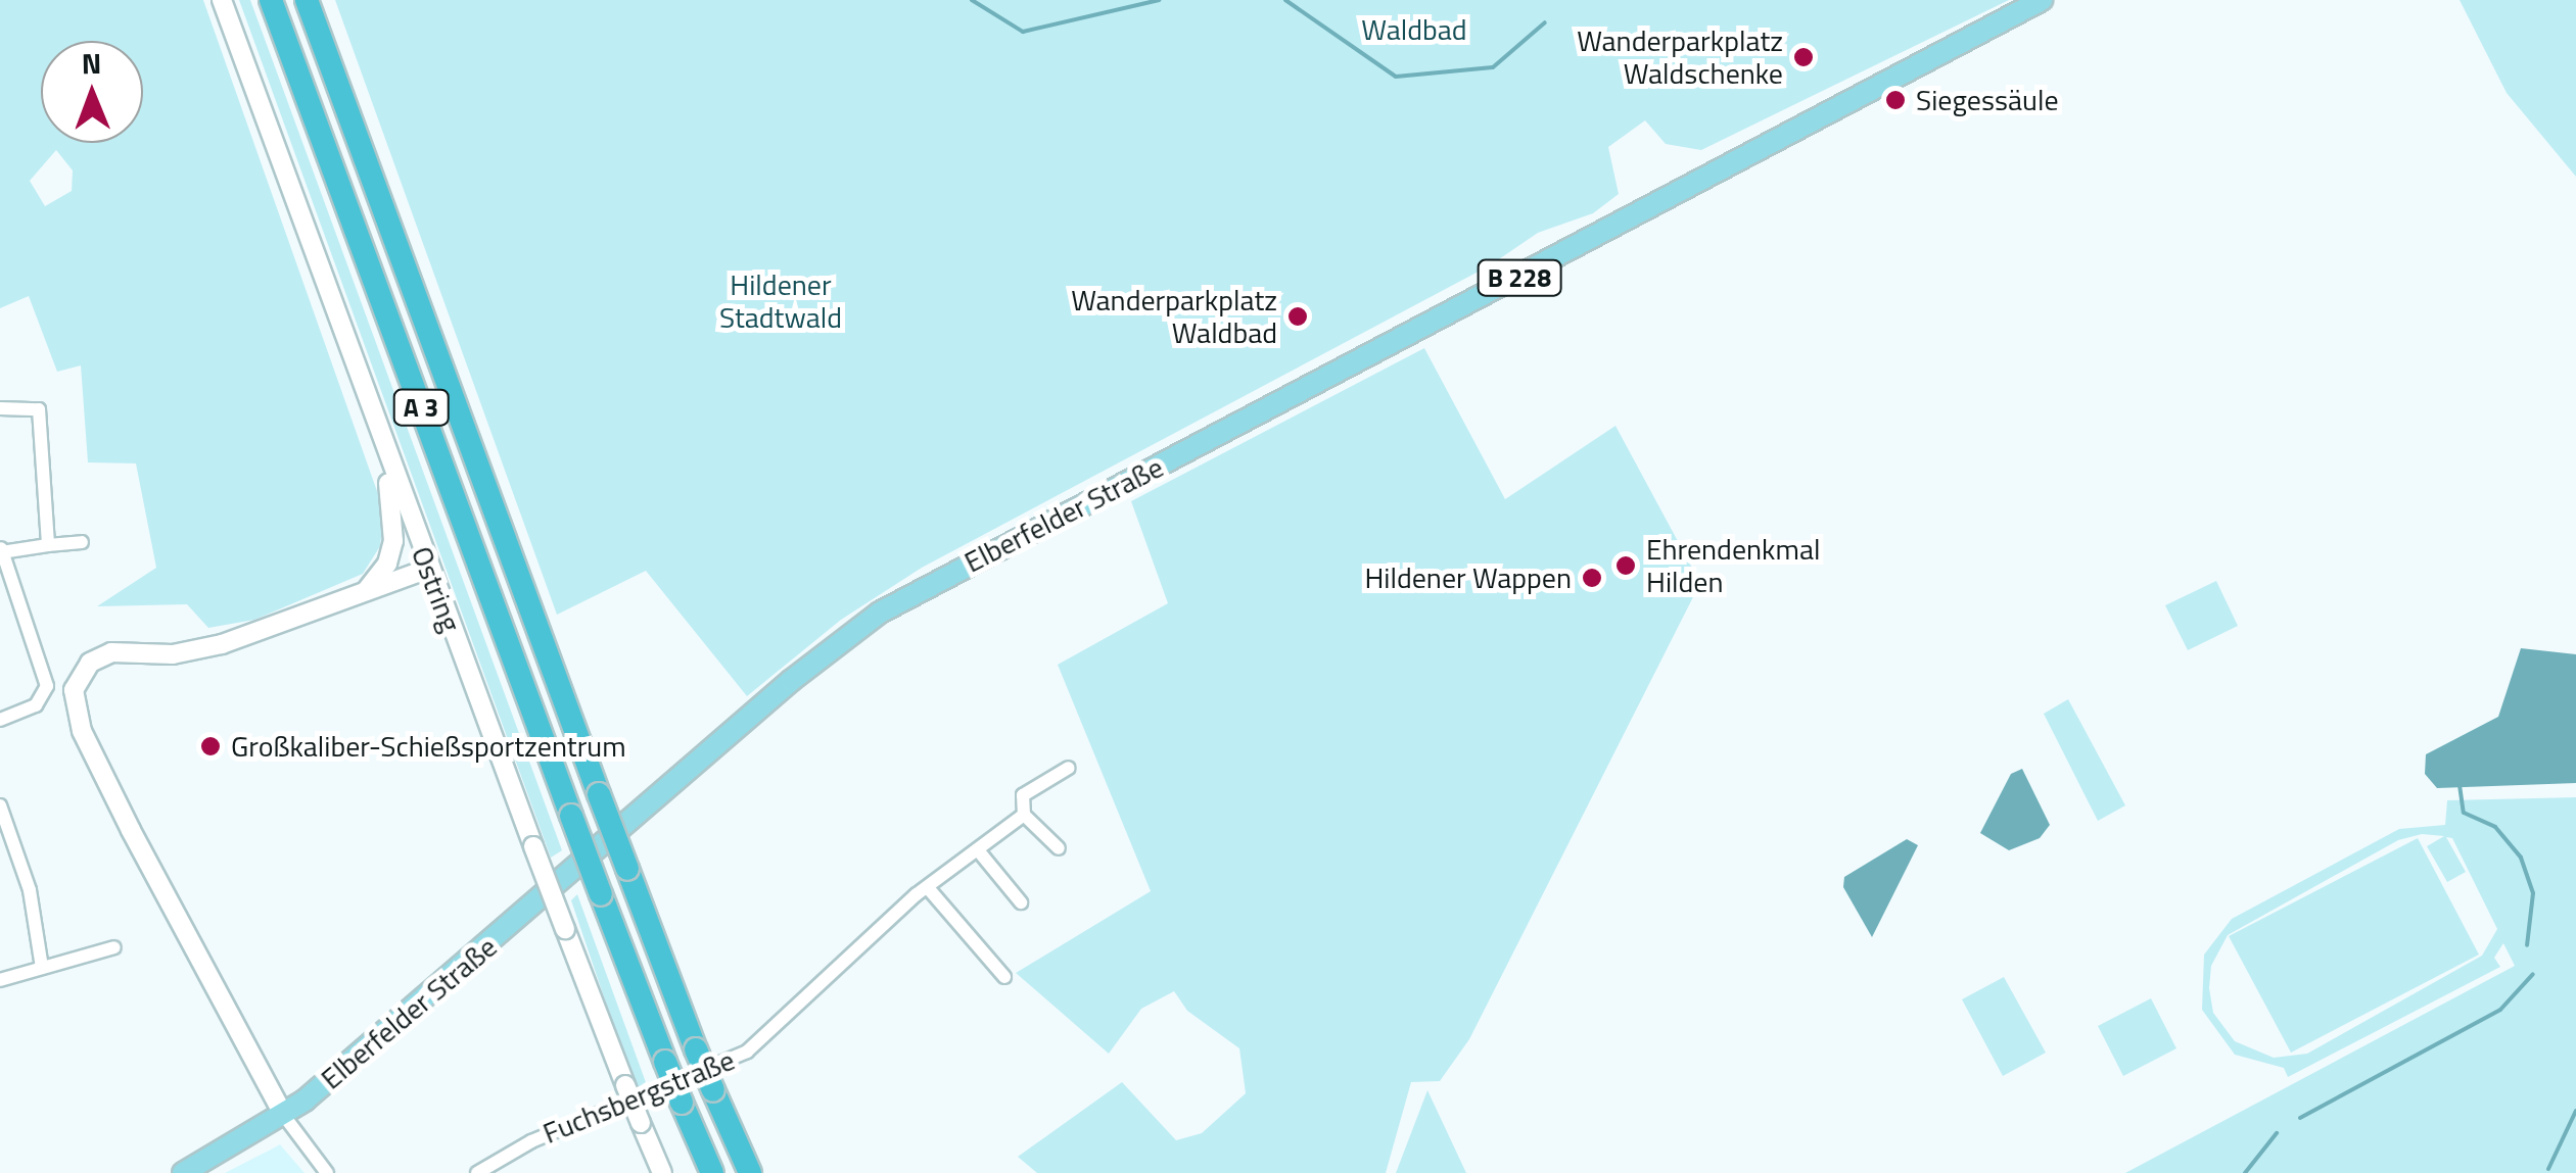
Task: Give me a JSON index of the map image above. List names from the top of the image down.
{
  "streets": {
    "highway": ["A 3"],
    "main road": ["B 228", "Elberfelder Straße", "Ostring"],
    "street": ["Fuchsbergstraße"]
  },
  "parks": ["Waldbad", "Hildener Stadtwald"],
  "places": [
    "Wanderparkplatz Waldschenke",
    "Siegessäule",
    "Wanderparkplatz Waldbad",
    "Ehrendenkmal Hilden",
    "Hildener Wappen",
    "Großkaliber-Schießsportzentrum"
  ],
  "north": "top"
}
